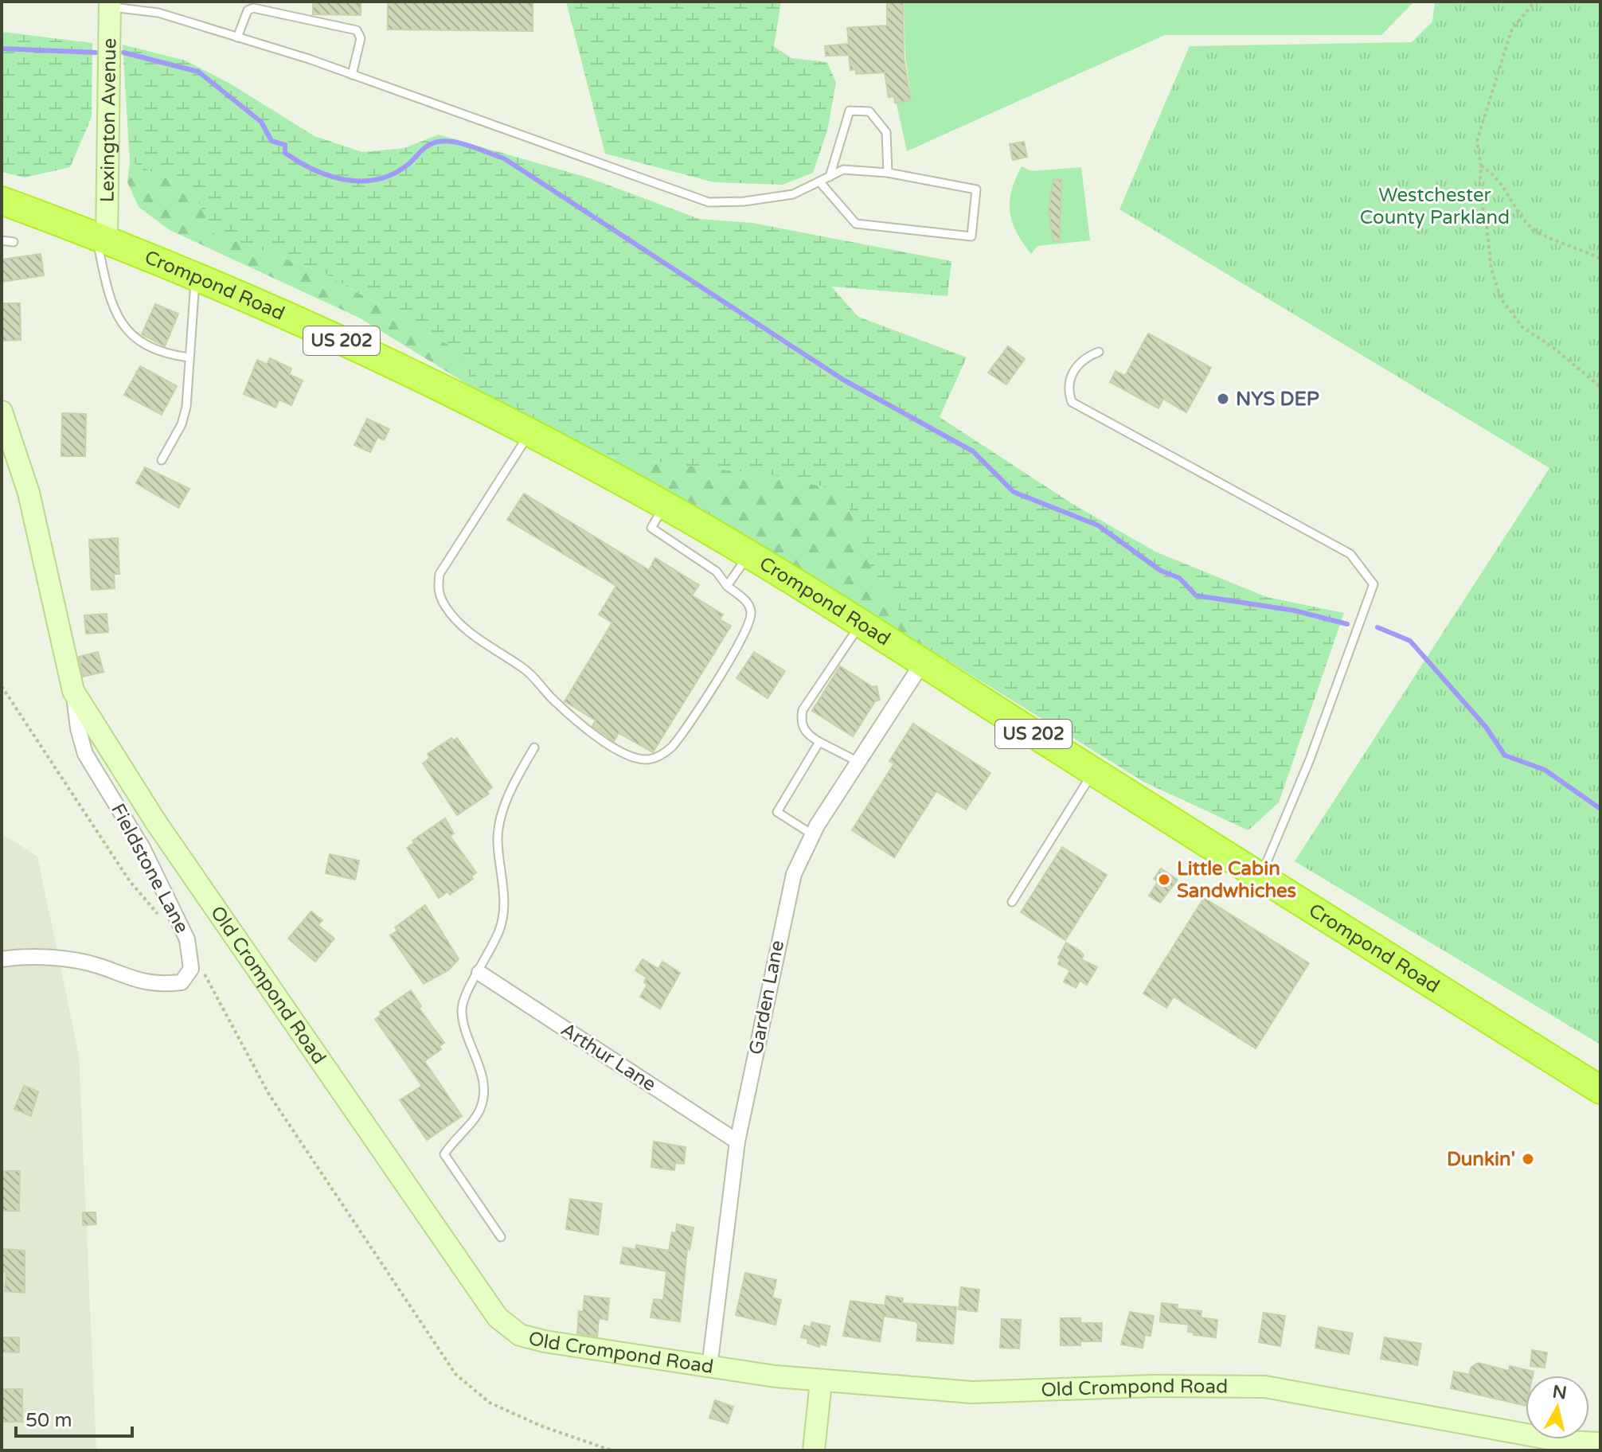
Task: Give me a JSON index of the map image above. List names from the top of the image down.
{
  "streets": {
    "highway": ["Crompond Road", "US 202"],
    "street": [
      "Lexington Avenue",
      "Fieldstone Lane",
      "Old Crompond Road",
      "Garden Lane",
      "Arthur Lane"
    ]
  },
  "crossings": [
    ["Lexington Avenue", "Crompond Road"],
    ["Crompond Road", "Garden Lane"],
    ["Fieldstone Lane", "Old Crompond Road"],
    ["Old Crompond Road", "Garden Lane"],
    ["Garden Lane", "Arthur Lane"]
  ],
  "parks": ["Westchester County Parkland"],
  "places": ["NYS DEP", "Little Cabin Sandwhiches", "Dunkin'"],
  "scale_bar": "50 m",
  "north": "top"
}
